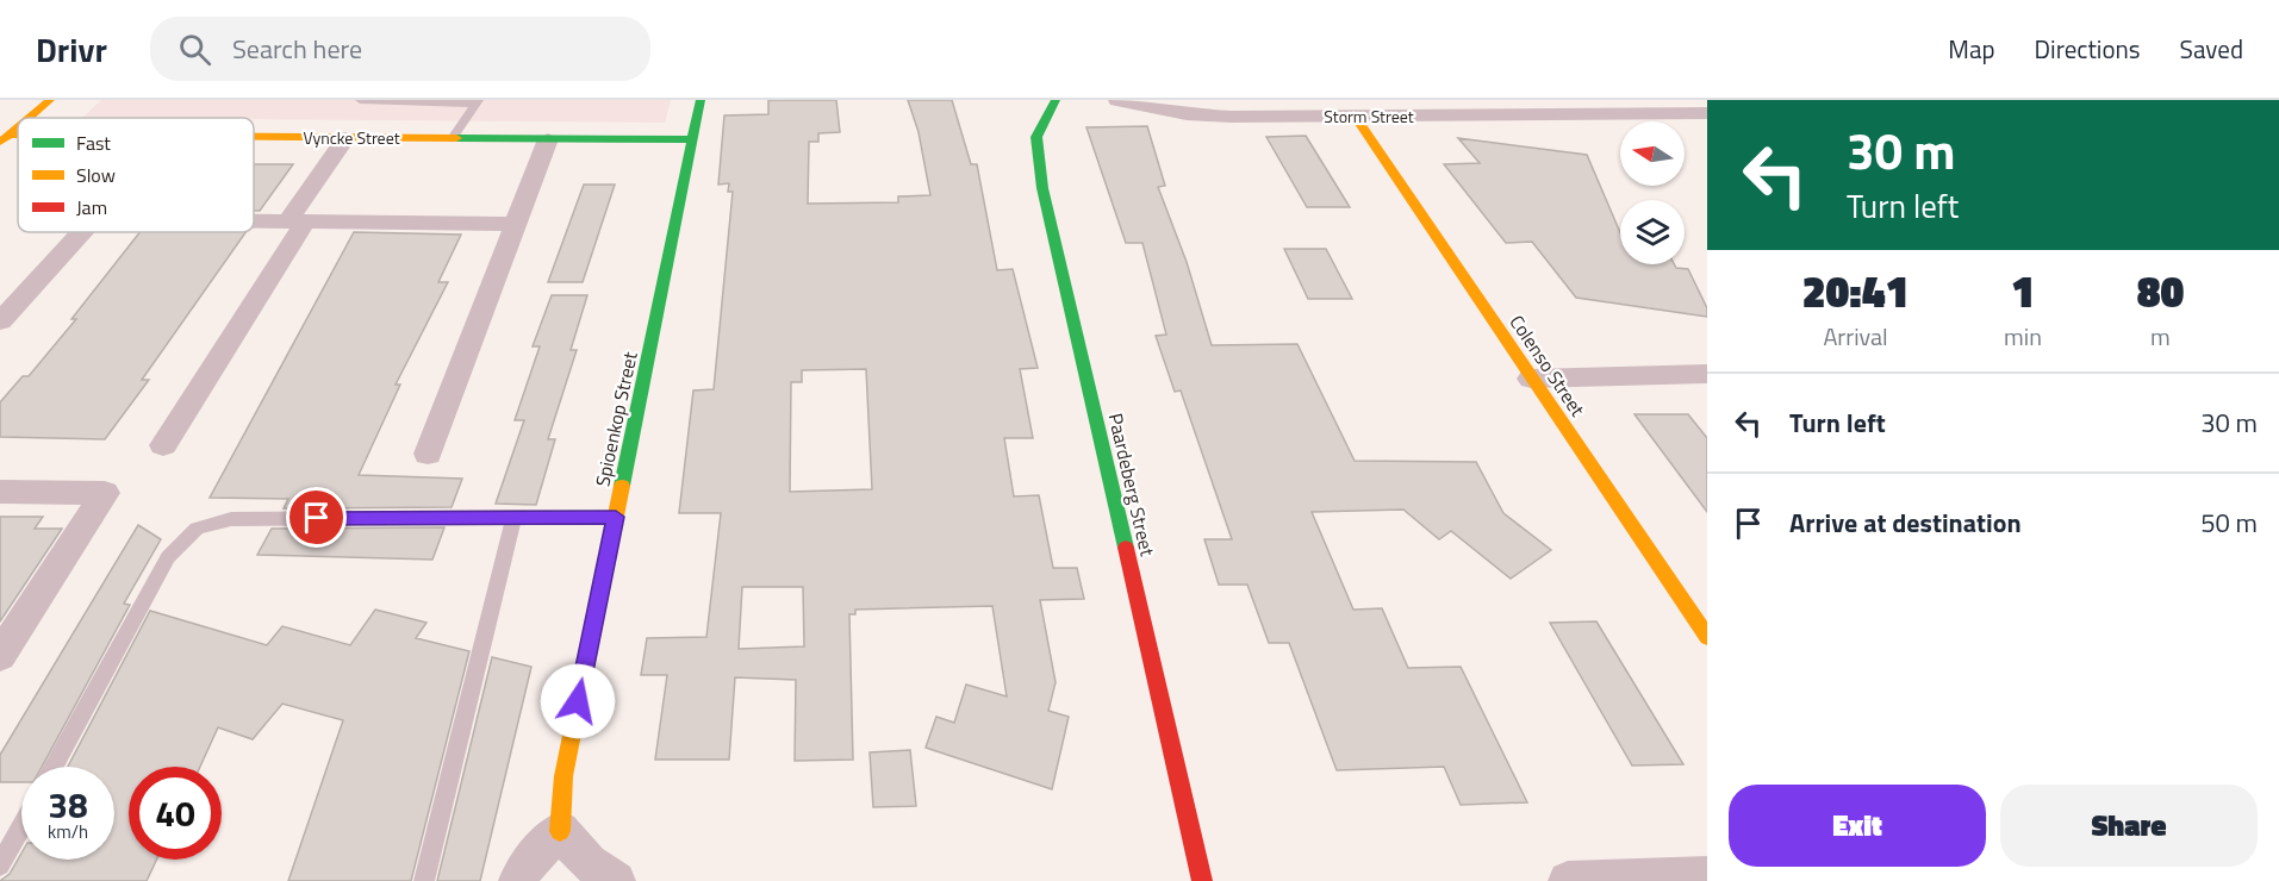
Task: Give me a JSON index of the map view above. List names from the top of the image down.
{
  "streets": {
    "street": [
      "Storm Street",
      "Vyncke Street",
      "Colenso Street",
      "Spioenkop Street",
      "Paardeberg Street"
    ]
  },
  "crossings": [
    ["Storm Street", "Colenso Street"],
    ["Vyncke Street", "Spioenkop Street"]
  ],
  "legend": ["Fast", "Slow", "Jam"],
  "north": "left",
  "page": {
    "header": "Drivr",
    "search": "Search here",
    "nav": ["Map", "Directions", "Saved"],
    "turn": ["30 m", "Turn left"],
    "eta": [
      "20:41",
      "Arrival",
      "1",
      "min",
      "80",
      "m"
    ],
    "list": [
      {
        "name": "Turn left",
        "value": "30 m"
      },
      {
        "name": "Arrive at destination",
        "value": "50 m"
      }
    ],
    "speed": "38 km/h",
    "limit": "40",
    "buttons": ["Exit", "Share"]
  }
}
